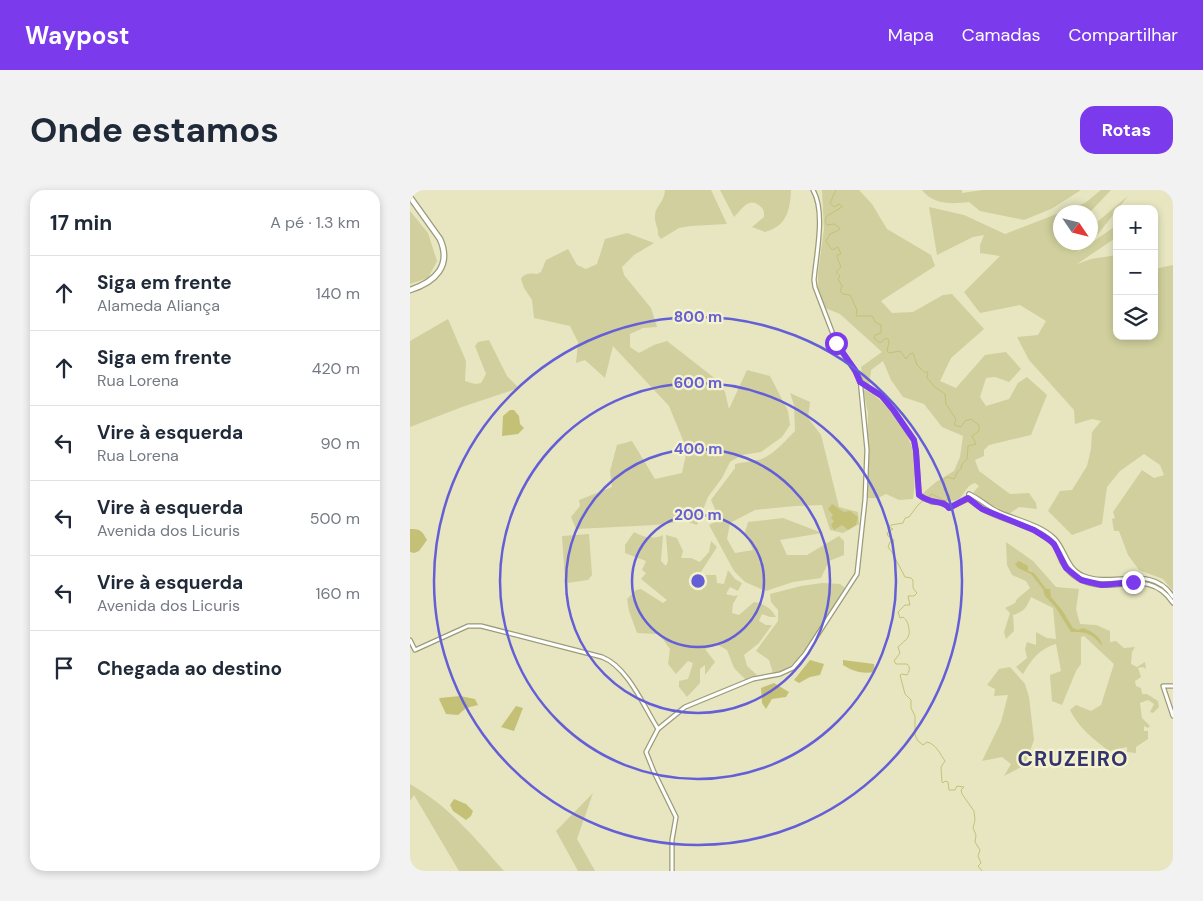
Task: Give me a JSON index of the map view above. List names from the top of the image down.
{
  "districts": ["CRUZEIRO"],
  "north": "bottom right",
  "page": {
    "header": "Waypost",
    "nav": ["Mapa", "Camadas", "Compartilhar"],
    "buttons": "Rotas",
    "title": "Onde estamos",
    "heading": ["17 min", "A pé · 1.3 km"],
    "map_buttons": ["+", "−"],
    "list": [
      ["Siga em frente", "Alameda Aliança", "140 m"],
      ["Siga em frente", "Rua Lorena", "420 m"],
      ["Vire à esquerda", "Rua Lorena", "90 m"],
      ["Vire à esquerda", "Avenida dos Licuris", "500 m"],
      ["Vire à esquerda", "Avenida dos Licuris", "160 m"],
      "Chegada ao destino"
    ]
  },
  "rings": [
    "800 m",
    "600 m",
    "400 m",
    "200 m"
  ]
}
